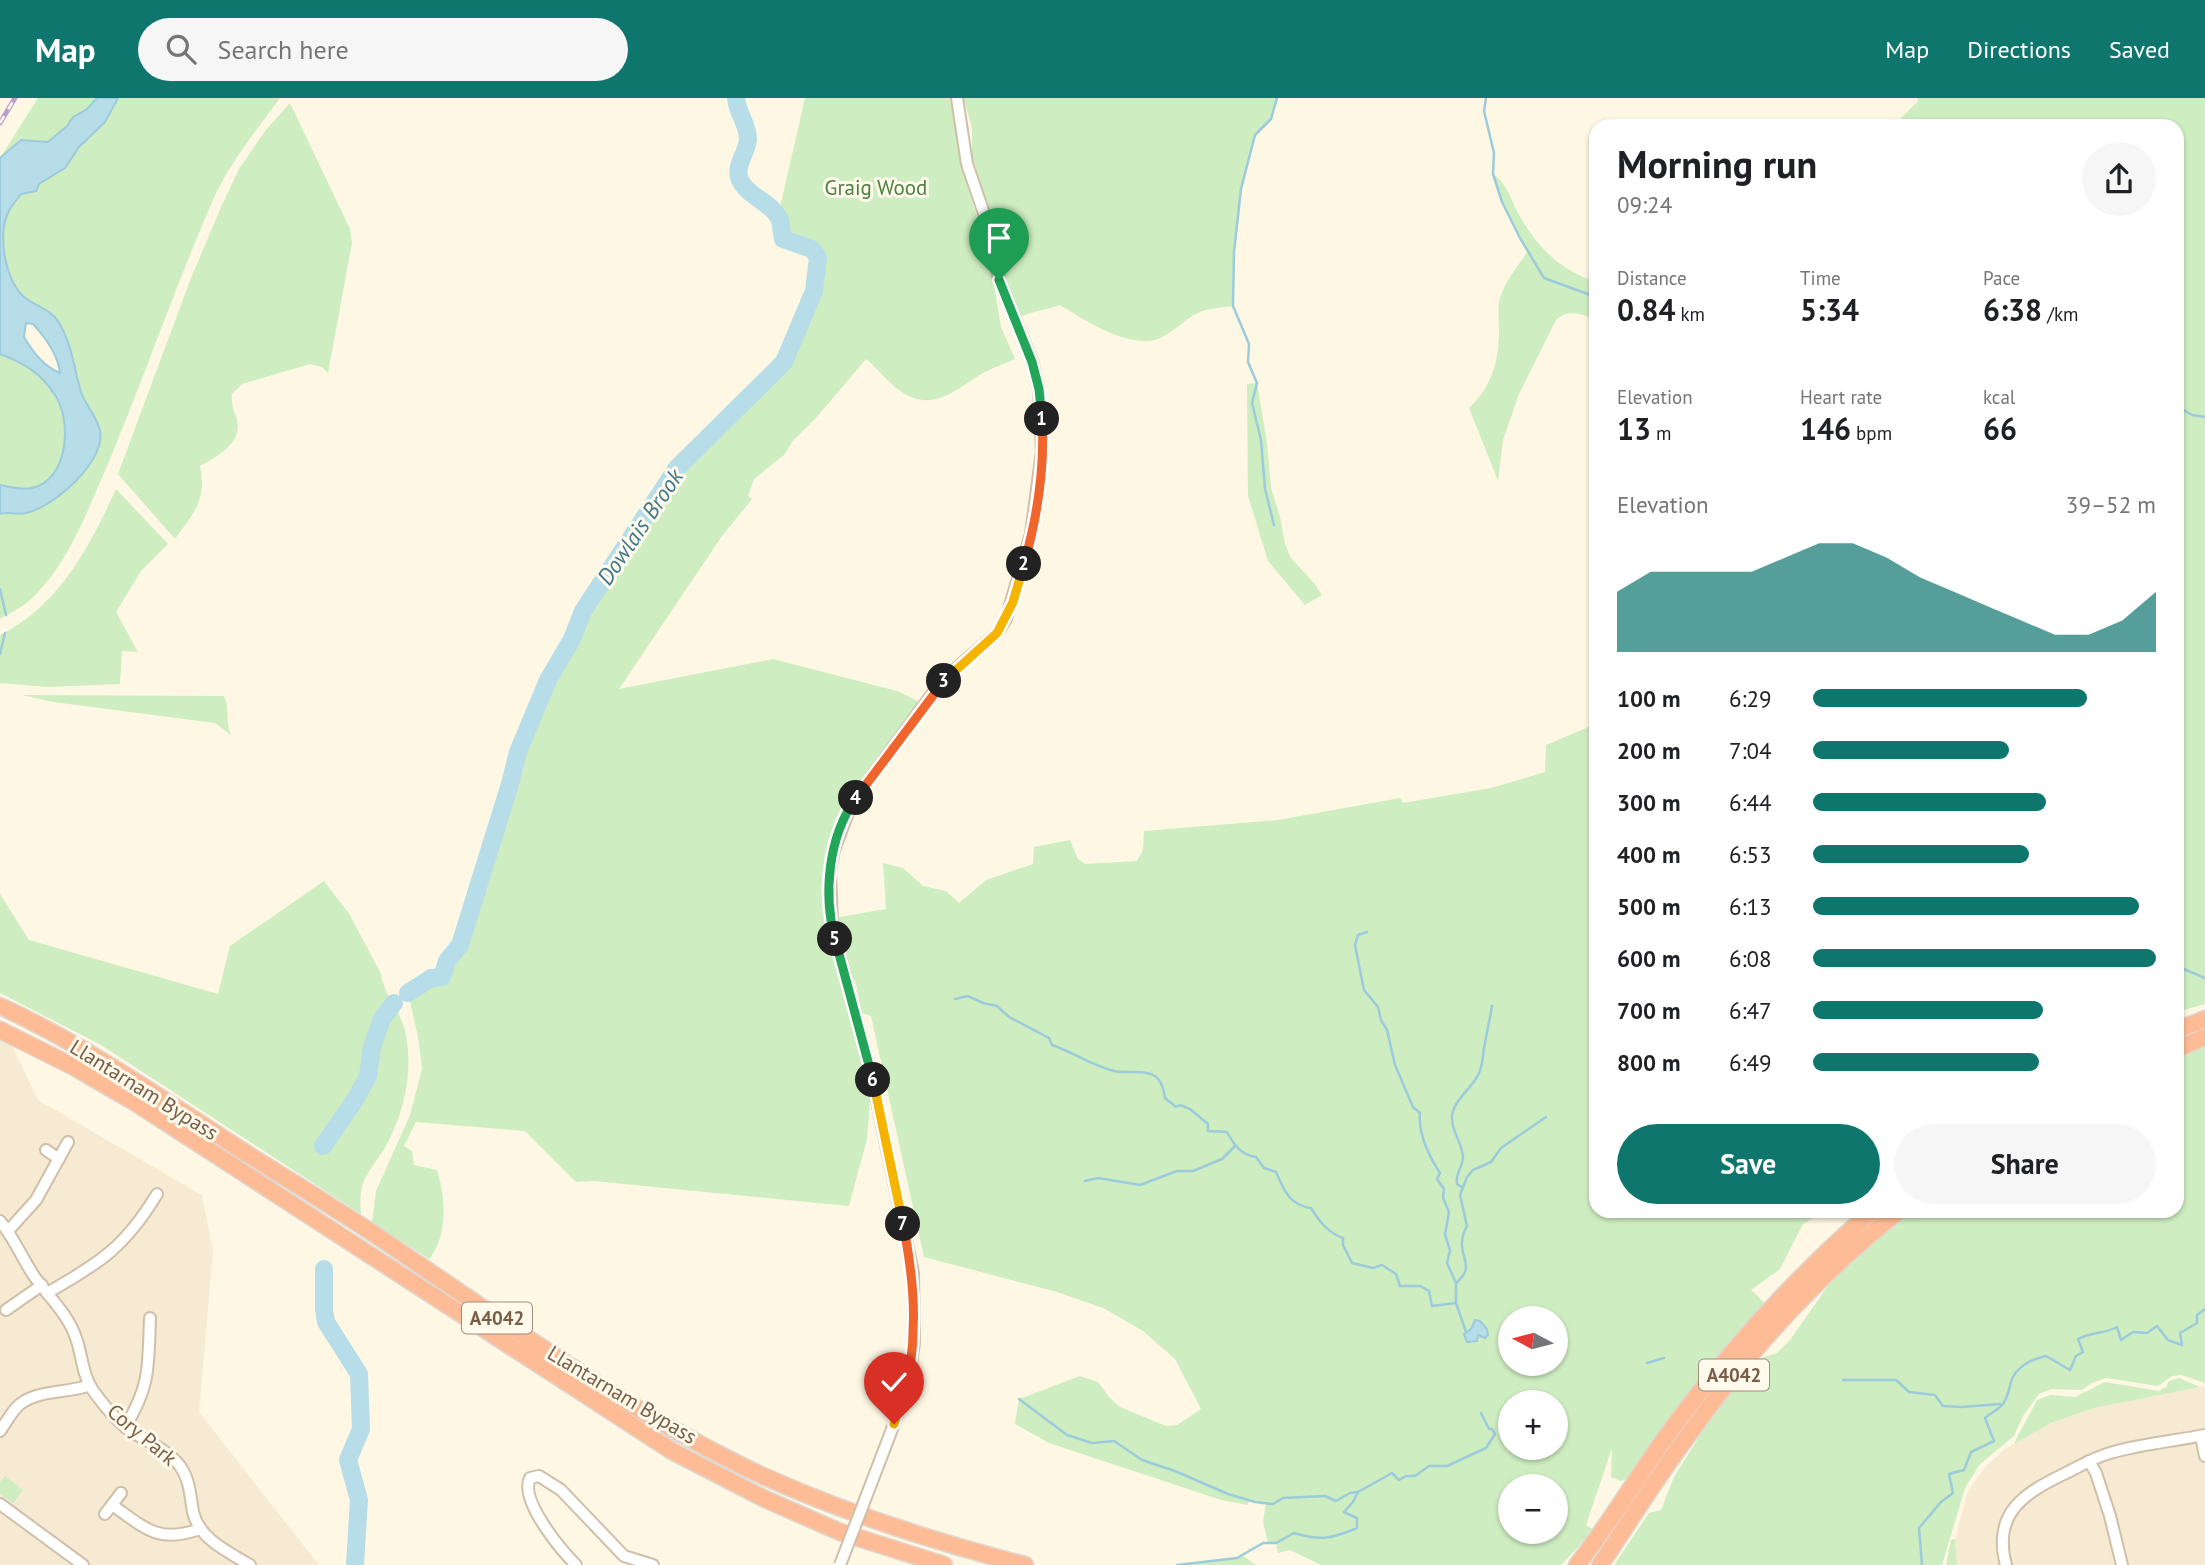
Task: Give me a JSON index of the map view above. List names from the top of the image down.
{
  "streets": {
    "highway": ["Llantarnam Bypass", "A4042"],
    "street": ["Cory Park"]
  },
  "water": ["Dowlais Brook"],
  "parks": ["Graig Wood"],
  "north": "left",
  "page": {
    "header": "Map",
    "search": "Search here",
    "nav": ["Map", "Directions", "Saved"],
    "heading": ["Morning run", "09:24"],
    "stats": [
      ["Distance", "0.84 km"],
      ["Time", "5:34"],
      ["Pace", "6:38 /km"],
      ["Elevation", "13 m"],
      ["Heart rate", "146 bpm"],
      ["kcal", "66"]
    ],
    "pins": [
      "1",
      "2",
      "3",
      "4",
      "5",
      "6",
      "7"
    ],
    "chart": ["Elevation", "39–52 m"],
    "list": [
      {
        "name": "100 m",
        "note": "6:29"
      },
      {
        "name": "200 m",
        "note": "7:04"
      },
      {
        "name": "300 m",
        "note": "6:44"
      },
      {
        "name": "400 m",
        "note": "6:53"
      },
      {
        "name": "500 m",
        "note": "6:13"
      },
      {
        "name": "600 m",
        "note": "6:08"
      },
      {
        "name": "700 m",
        "note": "6:47"
      },
      {
        "name": "800 m",
        "note": "6:49"
      }
    ],
    "buttons": ["Save", "Share"],
    "map_buttons": ["+", "−"]
  }
}
